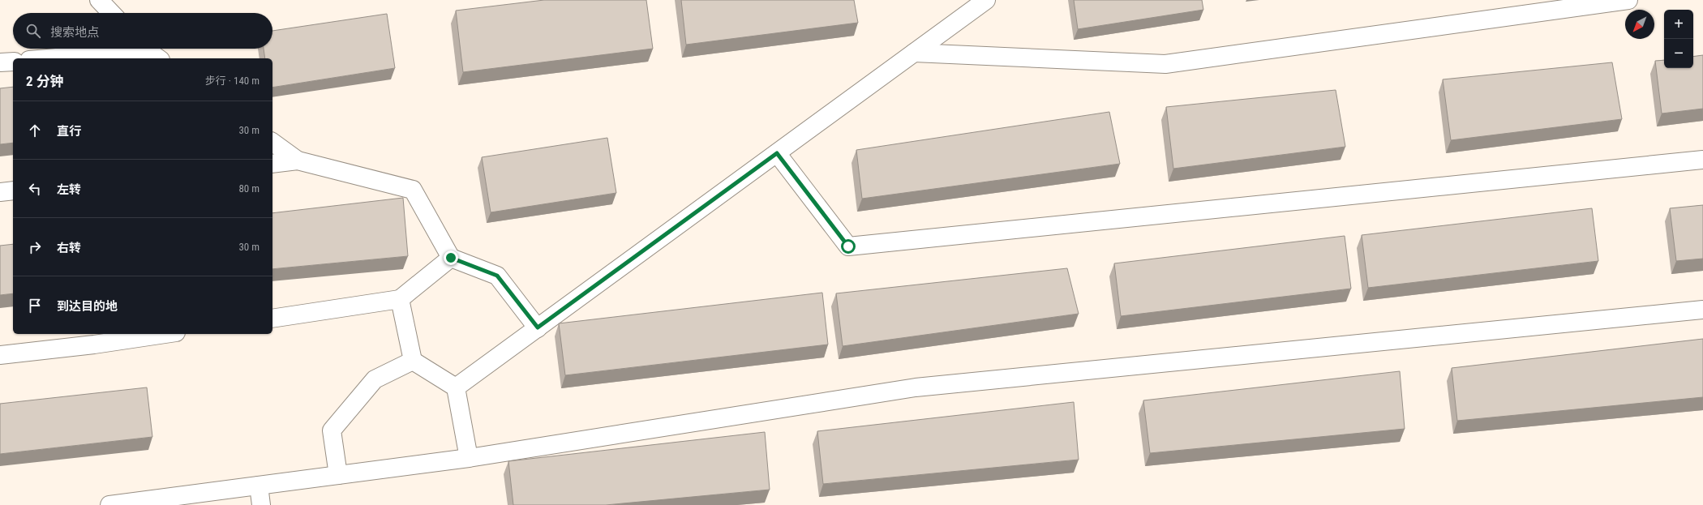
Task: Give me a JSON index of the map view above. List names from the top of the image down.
{
  "north": "bottom left",
  "page": {
    "map_buttons": ["+", "−"],
    "search": "搜索地点",
    "heading": ["2 分钟", "步行 · 140 m"],
    "list": [
      ["直行", "30 m"],
      ["左转", "80 m"],
      ["右转", "30 m"],
      "到达目的地"
    ]
  }
}
